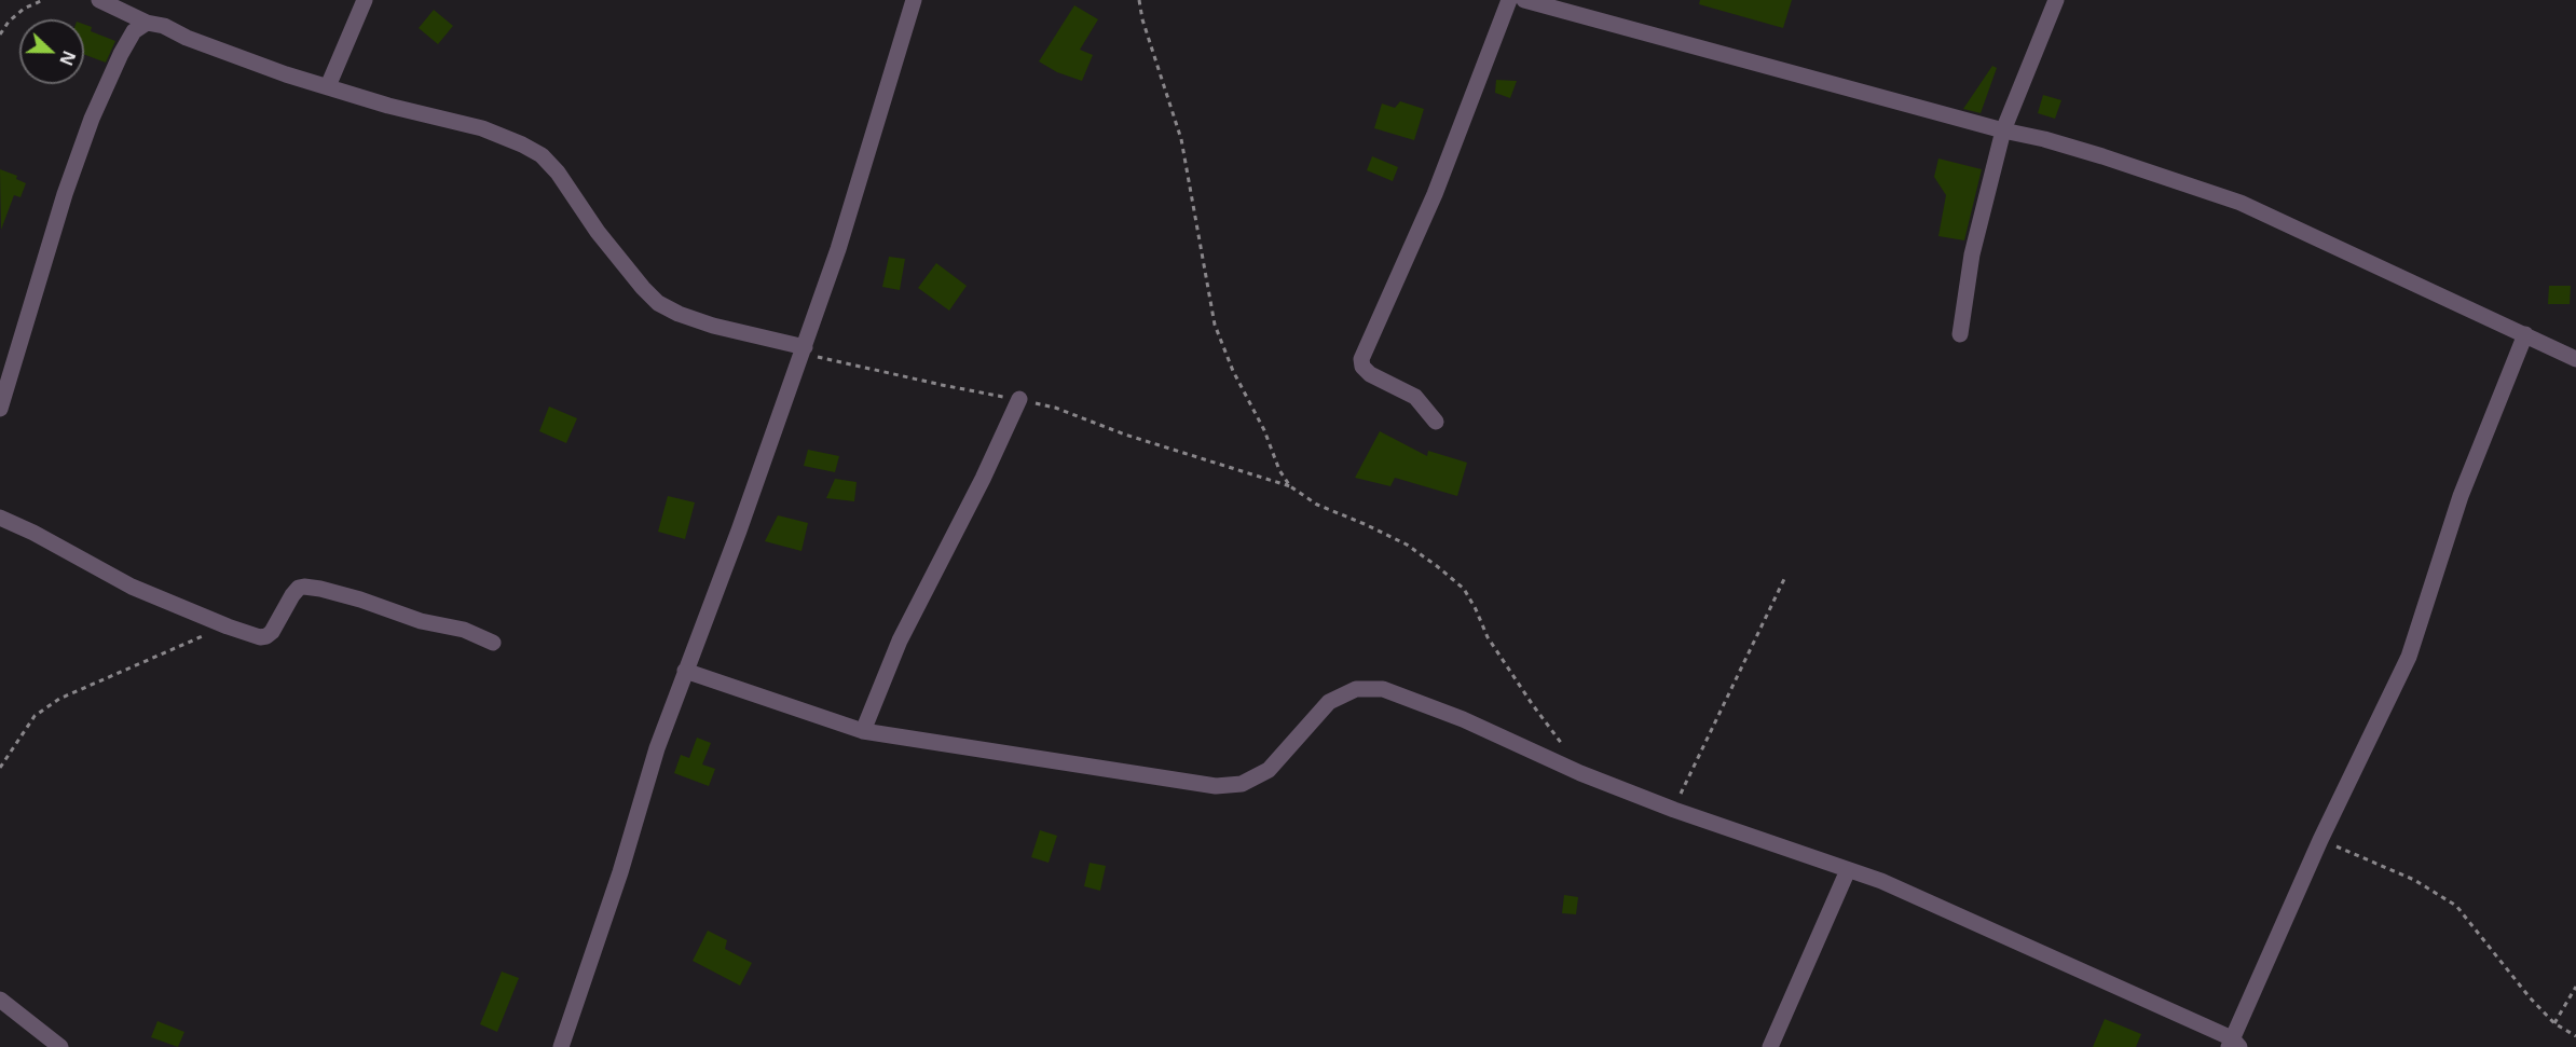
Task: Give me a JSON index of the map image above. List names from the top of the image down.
{
  "north": "right"
}
